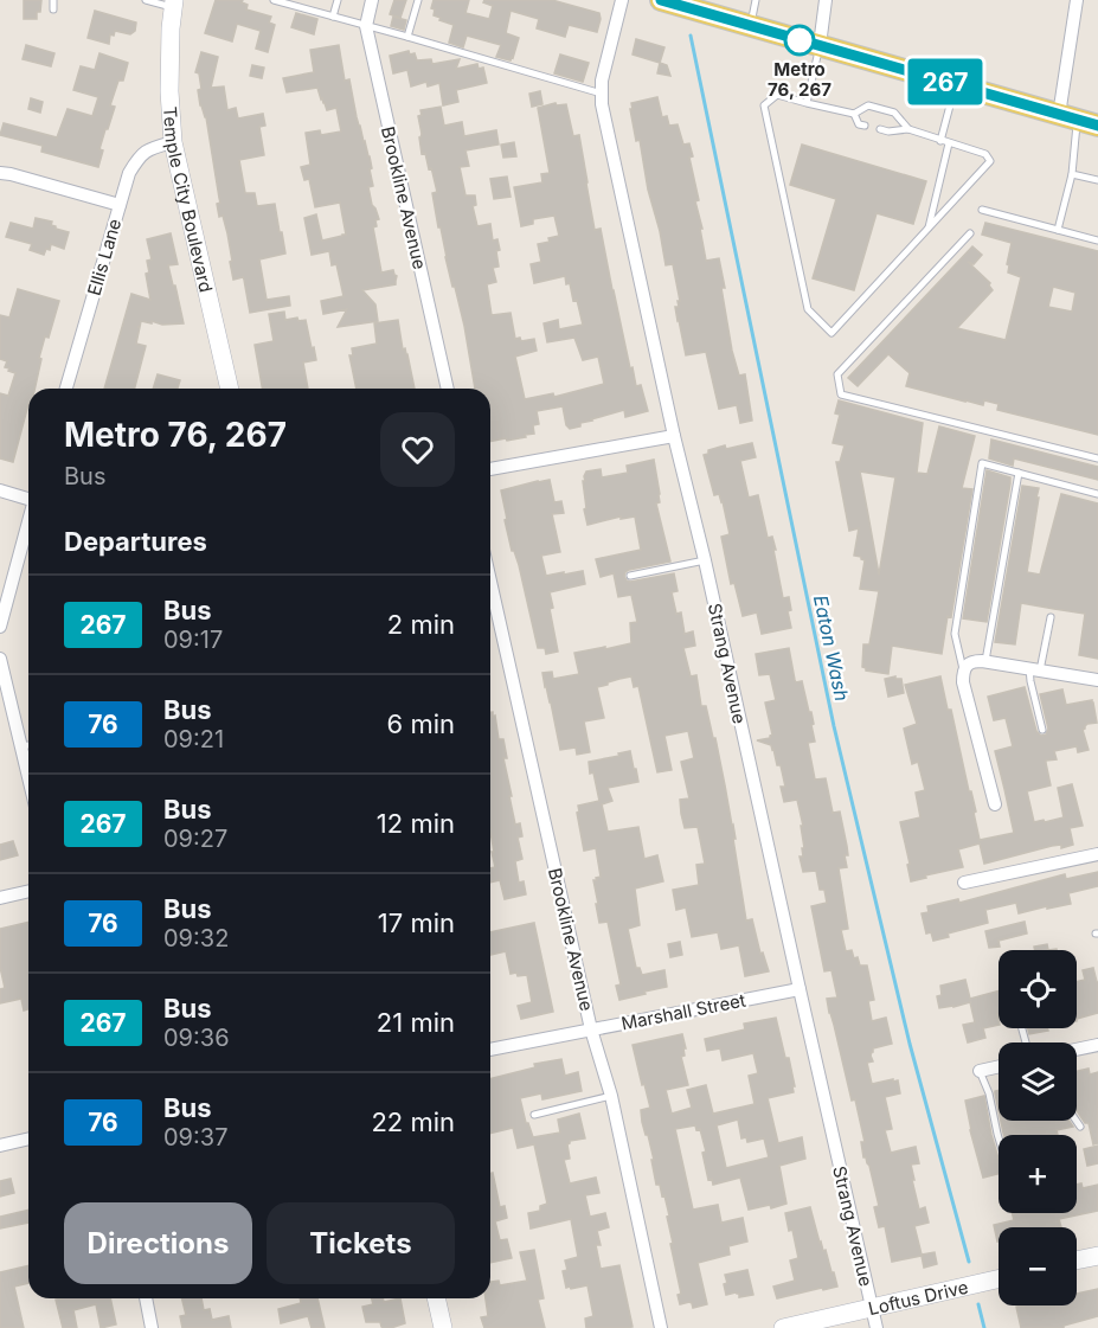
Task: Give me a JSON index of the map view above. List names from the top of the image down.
{
  "streets": {
    "main road": ["Temple City Boulevard", "Loftus Drive"],
    "street": [
      "Brookline Avenue",
      "Ellis Lane",
      "Strang Avenue",
      "Marshall Street"
    ]
  },
  "crossings": [
    ["Brookline Avenue", "Marshall Street"],
    ["Temple City Boulevard", "Ellis Lane"],
    ["Strang Avenue", "Marshall Street"],
    ["Strang Avenue", "Loftus Drive"]
  ],
  "water": ["Eaton Wash"],
  "places": ["Metro 76, 267"],
  "lines": ["bus line 267"],
  "page": {
    "on_map": "267",
    "heading": [
      ["Metro 76, 267", "Bus"],
      "Departures"
    ],
    "list": [
      {
        "mark": "267",
        "name": "Bus",
        "note": "09:17",
        "value": "2 min"
      },
      {
        "mark": "76",
        "name": "Bus",
        "note": "09:21",
        "value": "6 min"
      },
      {
        "mark": "267",
        "name": "Bus",
        "note": "09:27",
        "value": "12 min"
      },
      {
        "mark": "76",
        "name": "Bus",
        "note": "09:32",
        "value": "17 min"
      },
      {
        "mark": "267",
        "name": "Bus",
        "note": "09:36",
        "value": "21 min"
      },
      {
        "mark": "76",
        "name": "Bus",
        "note": "09:37",
        "value": "22 min"
      }
    ],
    "map_buttons": ["+", "−"],
    "buttons": ["Directions", "Tickets"]
  }
}
